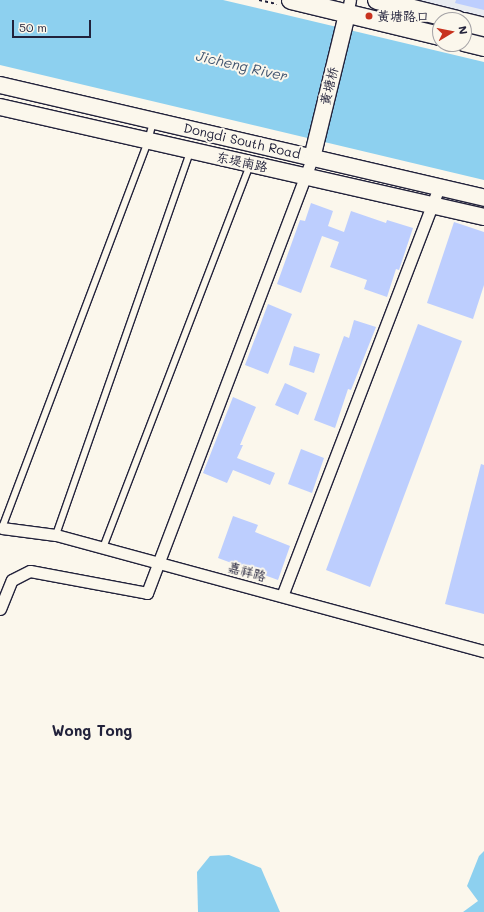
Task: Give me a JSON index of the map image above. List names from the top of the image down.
{
  "streets": {
    "main road": ["黄塘桥", "Dongdi South Road", "东堤南路"],
    "street": ["嘉祥路"]
  },
  "crossings": [
    ["黄塘桥", "Dongdi South Road"]
  ],
  "districts": ["Wong Tong"],
  "water": ["Jicheng River"],
  "places": ["黄塘路口"],
  "scale_bar": "50 m",
  "north": "right"
}
